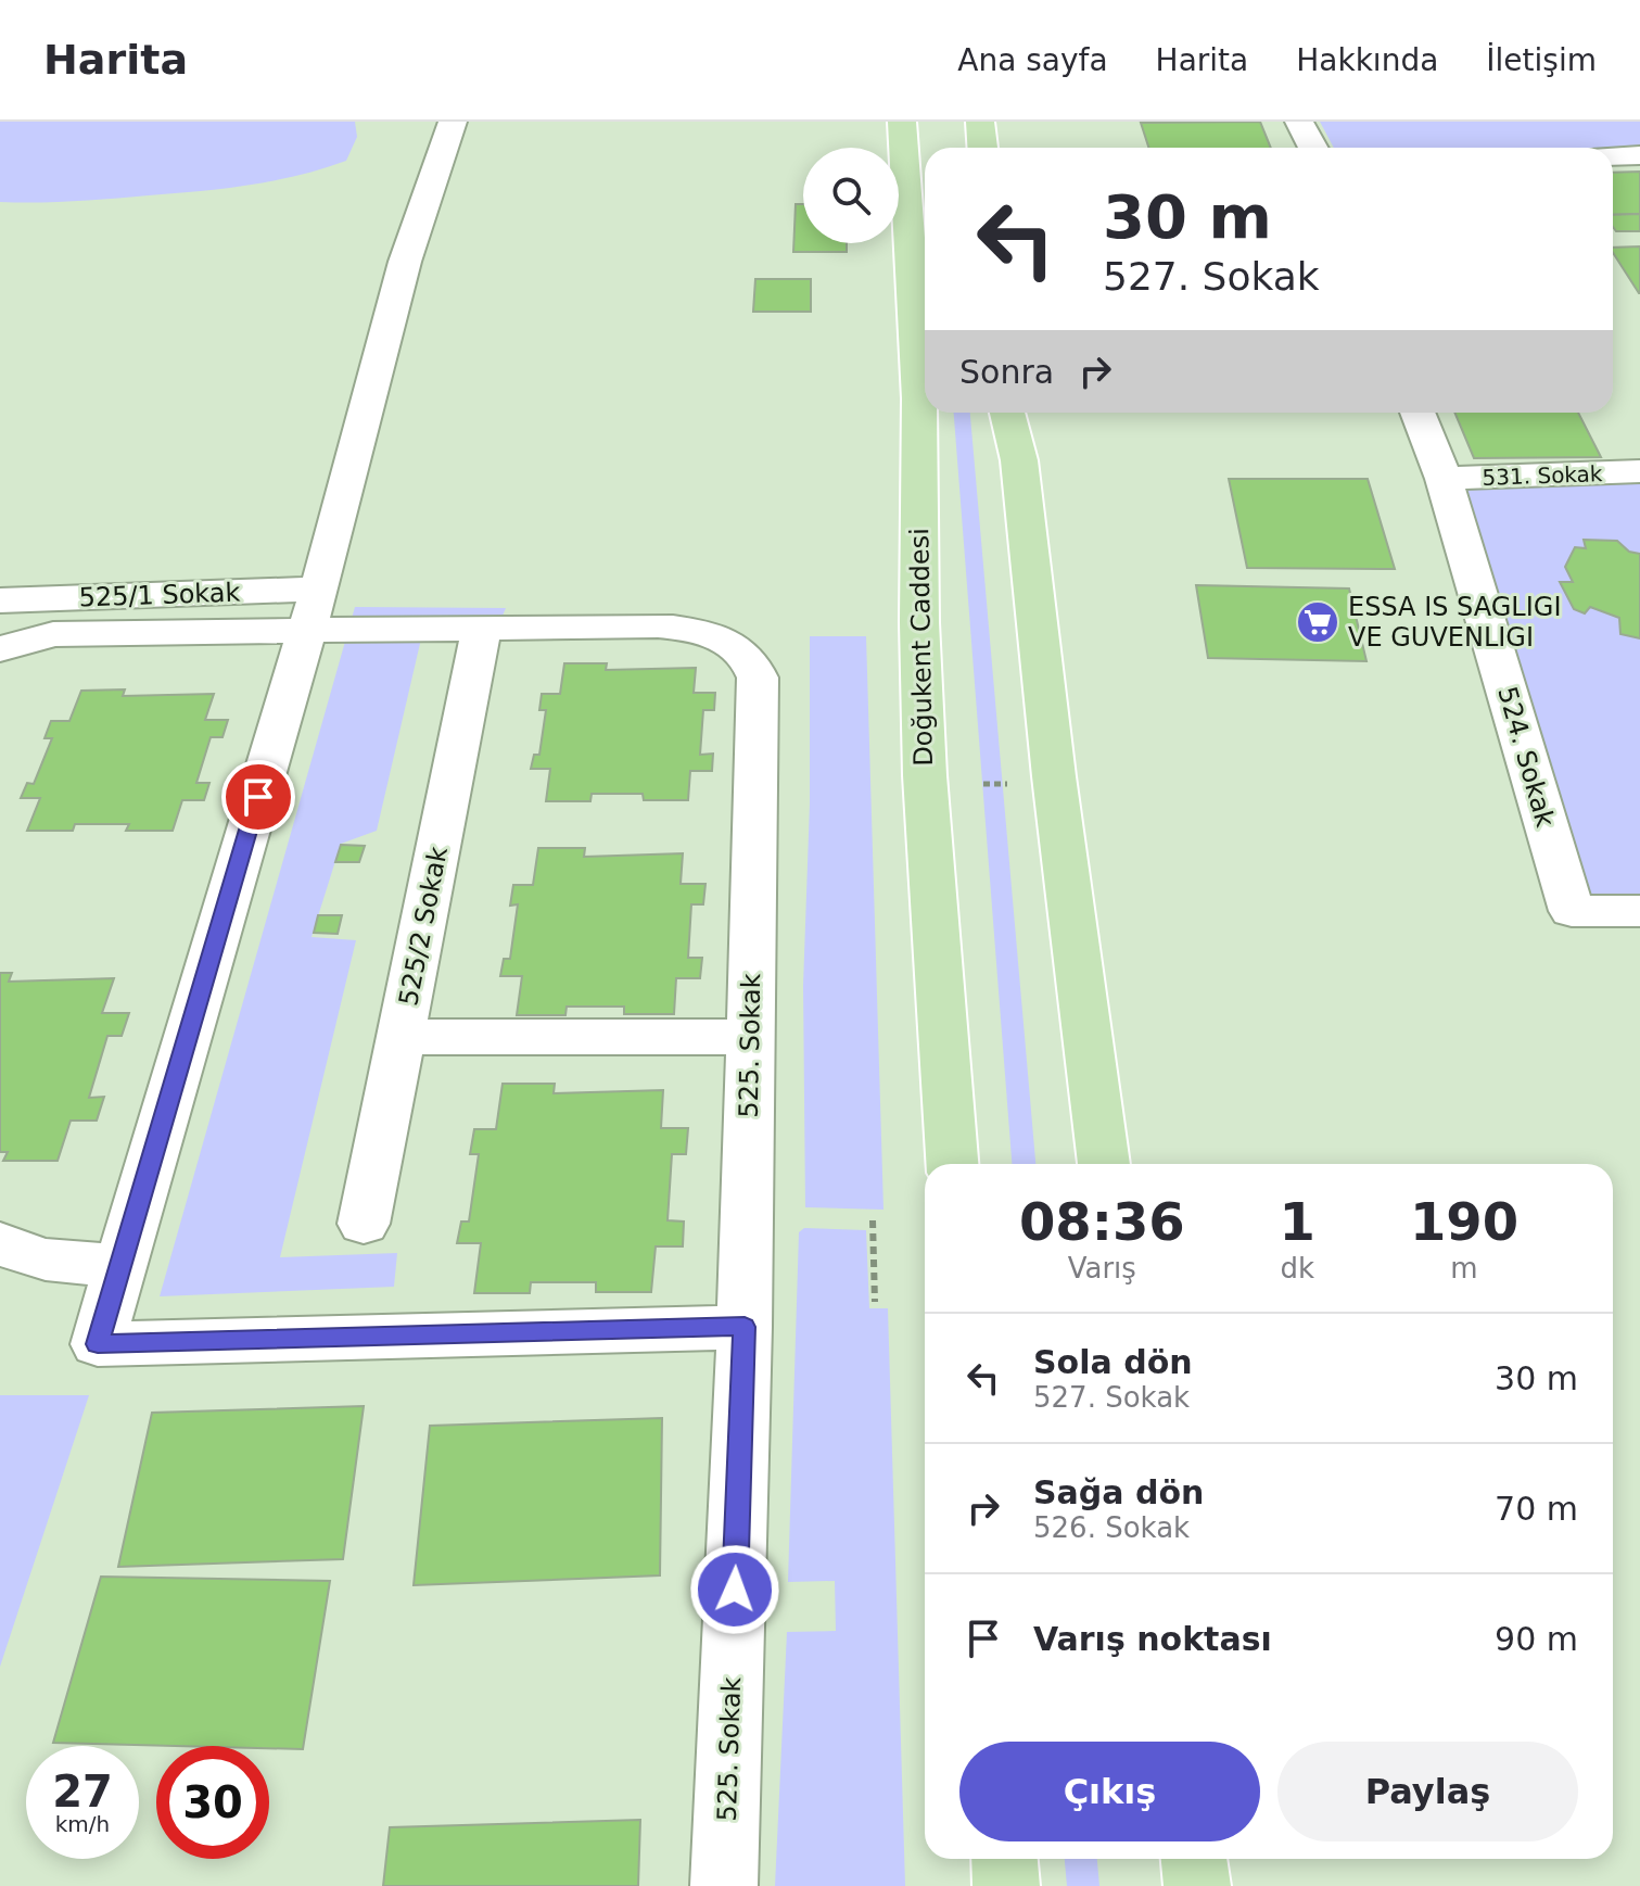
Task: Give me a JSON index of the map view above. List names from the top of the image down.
{
  "streets": {
    "main road": ["Doğukent Caddesi"],
    "street": [
      "531. Sokak",
      "525/1 Sokak",
      "524. Sokak",
      "525/2 Sokak",
      "525. Sokak"
    ]
  },
  "crossings": [
    ["531. Sokak", "524. Sokak"],
    ["525/1 Sokak", "525. Sokak"],
    ["525/2 Sokak", "525. Sokak"]
  ],
  "places": {
    "supermarket": ["ESSA IS SAGLIGI VE GUVENLIGI"]
  },
  "page": {
    "header": "Harita",
    "nav": [
      "Ana sayfa",
      "Harita",
      "Hakkında",
      "İletişim"
    ],
    "turn": ["30 m", "527. Sokak"],
    "then": "Sonra",
    "eta": [
      "08:36",
      "Varış",
      "1",
      "dk",
      "190",
      "m"
    ],
    "list": [
      {
        "name": "Sola dön",
        "note": "527. Sokak",
        "value": "30 m"
      },
      {
        "name": "Sağa dön",
        "note": "526. Sokak",
        "value": "70 m"
      },
      {
        "name": "Varış noktası",
        "value": "90 m"
      }
    ],
    "buttons": ["Çıkış", "Paylaş"],
    "speed": "27 km/h",
    "limit": "30"
  }
}
